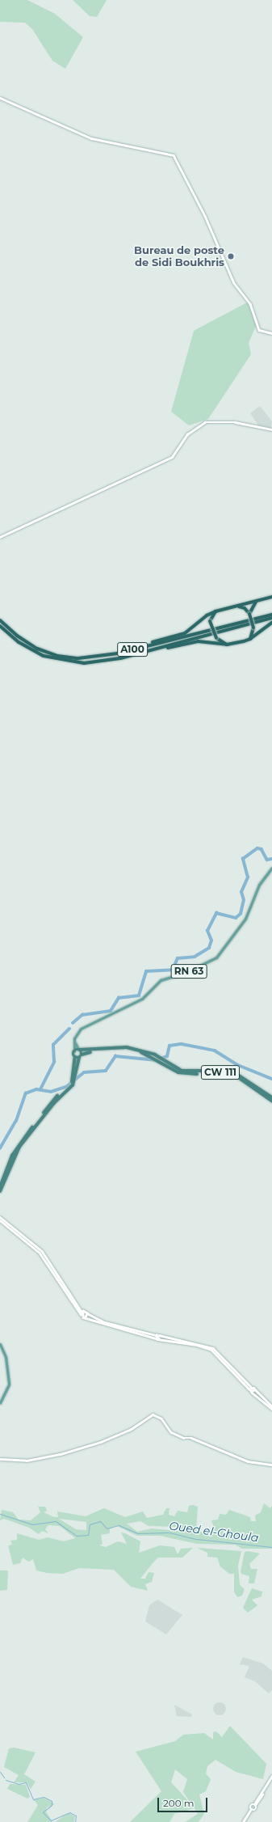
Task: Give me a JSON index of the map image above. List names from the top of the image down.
{
  "streets": {
    "highway": ["A100", "CW 111"],
    "main road": ["RN 63"]
  },
  "water": ["Oued el-Ghoula"],
  "places": ["Bureau de poste de Sidi Boukhris"],
  "scale_bar": "200 m"
}
